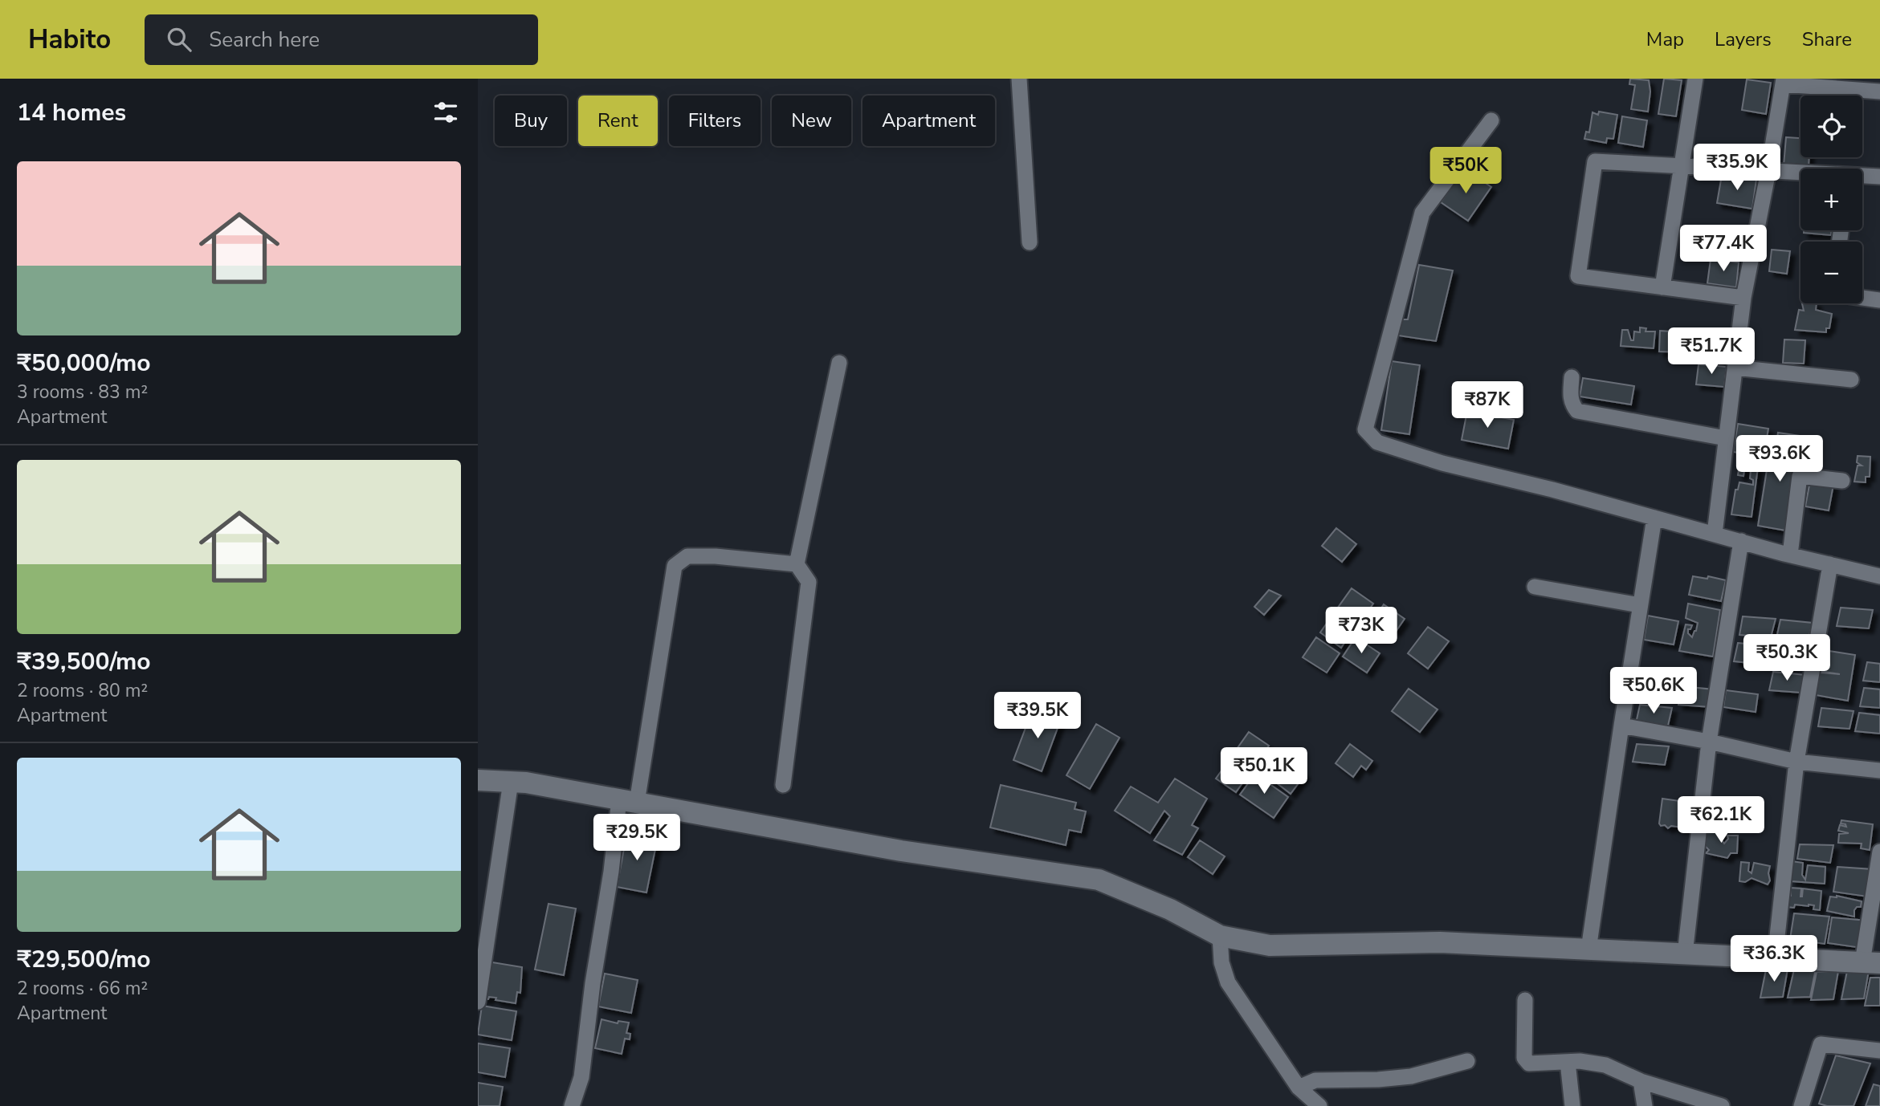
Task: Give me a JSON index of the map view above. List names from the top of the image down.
{
  "page": {
    "header": "Habito",
    "search": "Search here",
    "nav": ["Map", "Layers", "Share"],
    "heading": "14 homes",
    "map_buttons": ["+", "−"],
    "chip": [
      "Buy",
      "Rent",
      "Filters",
      "New",
      "Apartment"
    ],
    "price": [
      "₹35.9K",
      "₹50K",
      "₹77.4K",
      "₹51.7K",
      "₹87K",
      "₹93.6K",
      "₹73K",
      "₹50.3K",
      "₹50.6K",
      "₹39.5K",
      "₹50.1K",
      "₹62.1K",
      "₹29.5K",
      "₹36.3K"
    ],
    "list": [
      {
        "name": "₹50,000/mo",
        "note": "3 rooms · 83 m² · Apartment"
      },
      {
        "name": "₹39,500/mo",
        "note": "2 rooms · 80 m² · Apartment"
      },
      {
        "name": "₹29,500/mo",
        "note": "2 rooms · 66 m² · Apartment"
      }
    ]
  }
}
